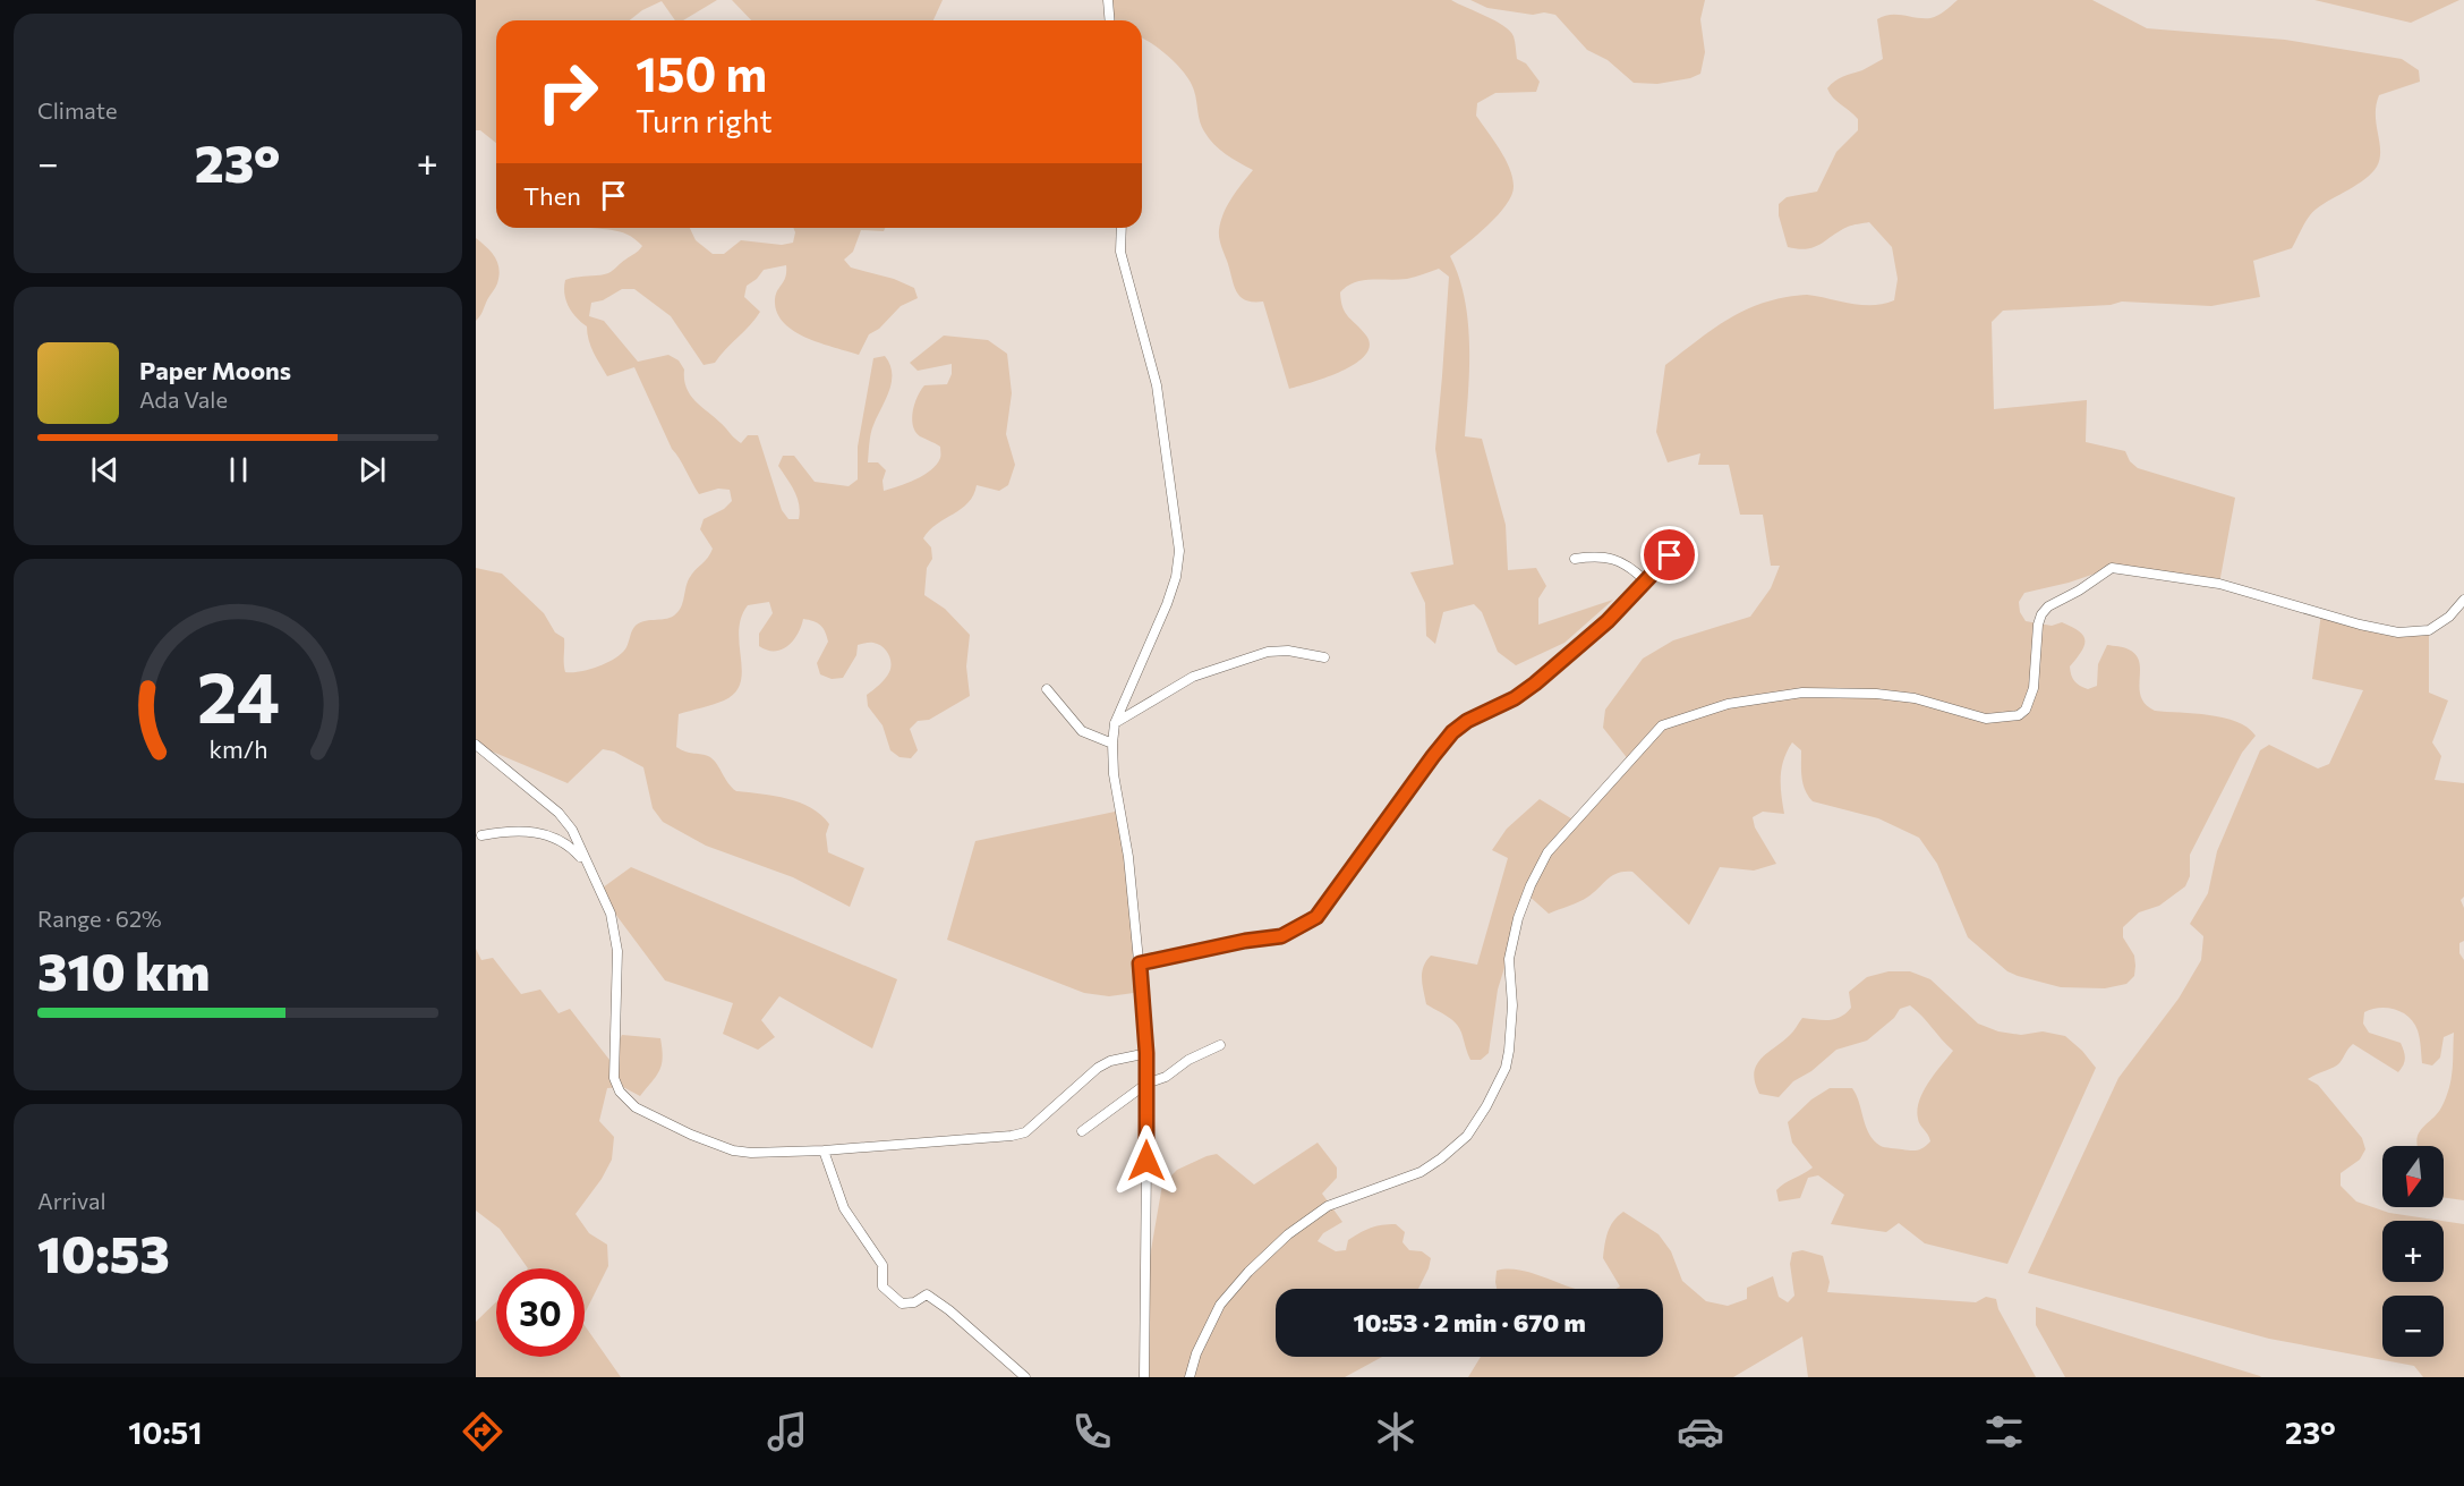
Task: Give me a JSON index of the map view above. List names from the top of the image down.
{
  "north": "bottom",
  "page": {
    "tile": [
      "Climate",
      ["Range · 62%", "310 km"],
      ["Arrival", "10:53"]
    ],
    "turn": ["150 m", "Turn right"],
    "heat": ["−", "23°", "+"],
    "then": "Then",
    "song": ["Paper Moons", "Ada Vale"],
    "map_buttons": ["+", "−"],
    "limit": "30",
    "trip": "10:53 · 2 min · 670 m",
    "tabs": ["10:51", "23°"],
    "gauge": ["24", "km/h"]
  }
}
